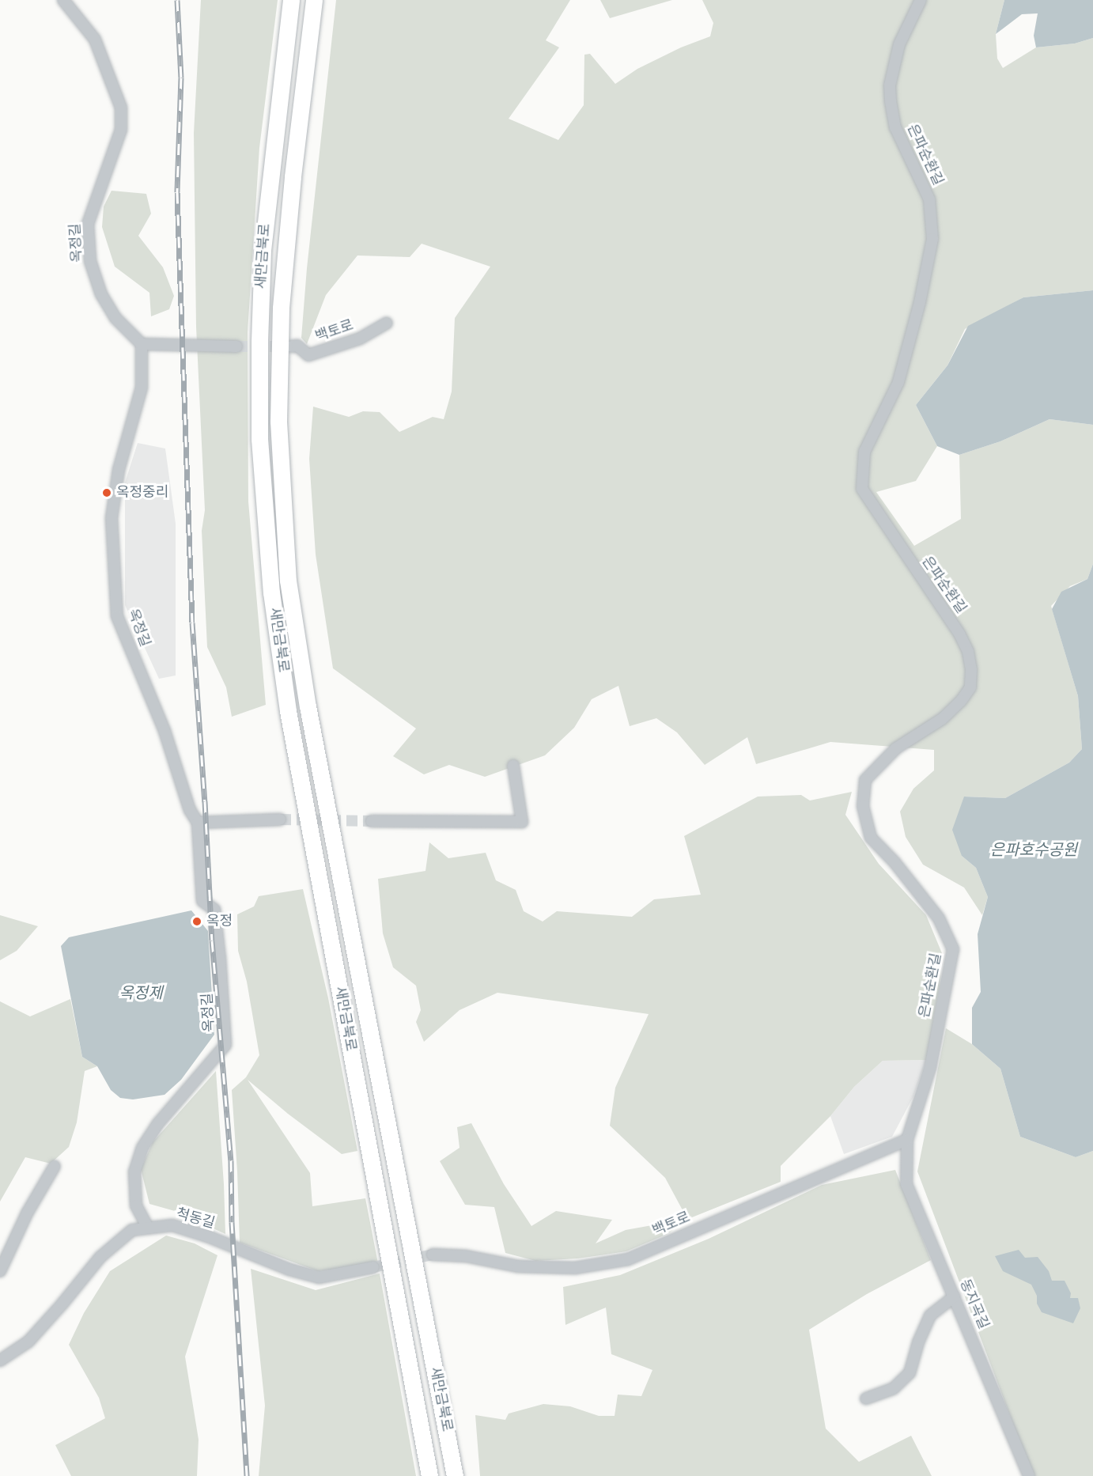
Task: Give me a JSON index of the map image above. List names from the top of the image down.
{
  "streets": {
    "highway": ["새만금북로"],
    "street": [
      "은파순환길",
      "옥정길",
      "백토로",
      "척동길",
      "동지곡길"
    ]
  },
  "crossings": [
    ["은파순환길", "백토로"],
    ["은파순환길", "동지곡길"],
    ["옥정길", "척동길"],
    ["백토로", "동지곡길"]
  ],
  "water": ["은파호수공원", "옥정제"],
  "places": ["옥정중리", "옥정"]
}
